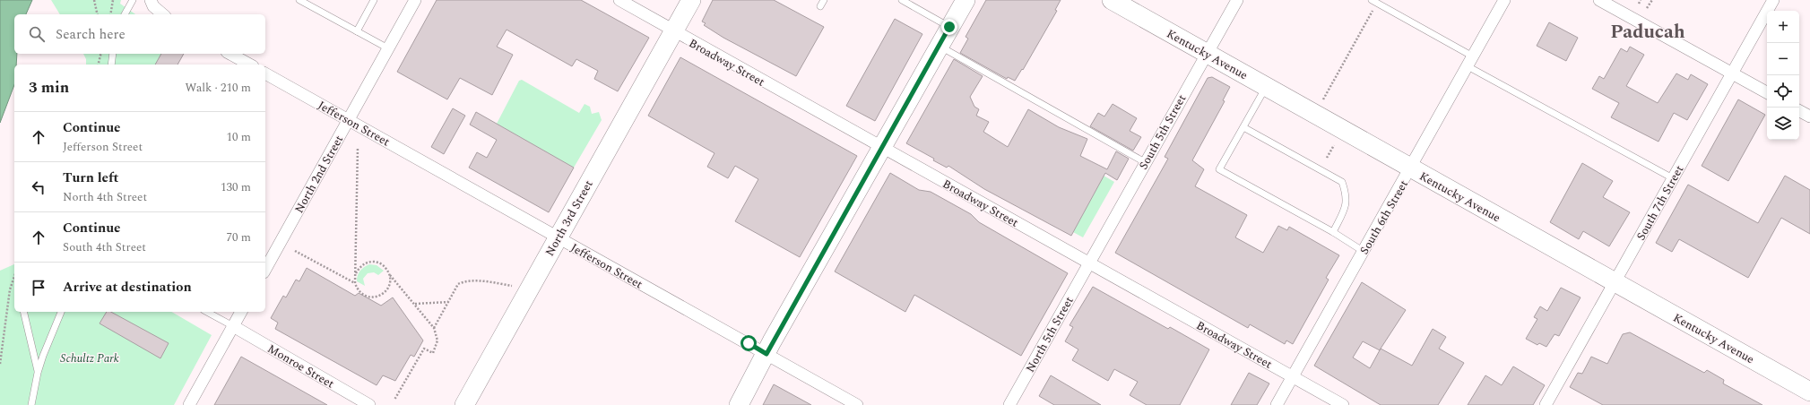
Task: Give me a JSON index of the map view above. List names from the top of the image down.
{
  "streets": {
    "main road": ["Kentucky Avenue", "North 3rd Street"],
    "street": [
      "Broadway Street",
      "Jefferson Street",
      "South 5th Street",
      "North 2nd Street",
      "South 7th Street",
      "South 6th Street",
      "North 5th Street",
      "Monroe Street"
    ]
  },
  "crossings": [
    ["Kentucky Avenue", "South 5th Street"],
    ["Kentucky Avenue", "South 7th Street"],
    ["Kentucky Avenue", "South 6th Street"],
    ["Broadway Street", "South 5th Street"],
    ["Broadway Street", "South 6th Street"],
    ["Broadway Street", "North 3rd Street"],
    ["Broadway Street", "North 5th Street"],
    ["Jefferson Street", "North 2nd Street"],
    ["Jefferson Street", "North 3rd Street"],
    ["South 5th Street", "North 5th Street"]
  ],
  "districts": ["Paducah"],
  "parks": ["Schultz Park"],
  "page": {
    "map_buttons": ["+", "−"],
    "search": "Search here",
    "heading": ["3 min", "Walk · 210 m"],
    "list": [
      ["Continue", "Jefferson Street", "10 m"],
      ["Turn left", "North 4th Street", "130 m"],
      ["Continue", "South 4th Street", "70 m"],
      "Arrive at destination"
    ]
  }
}
